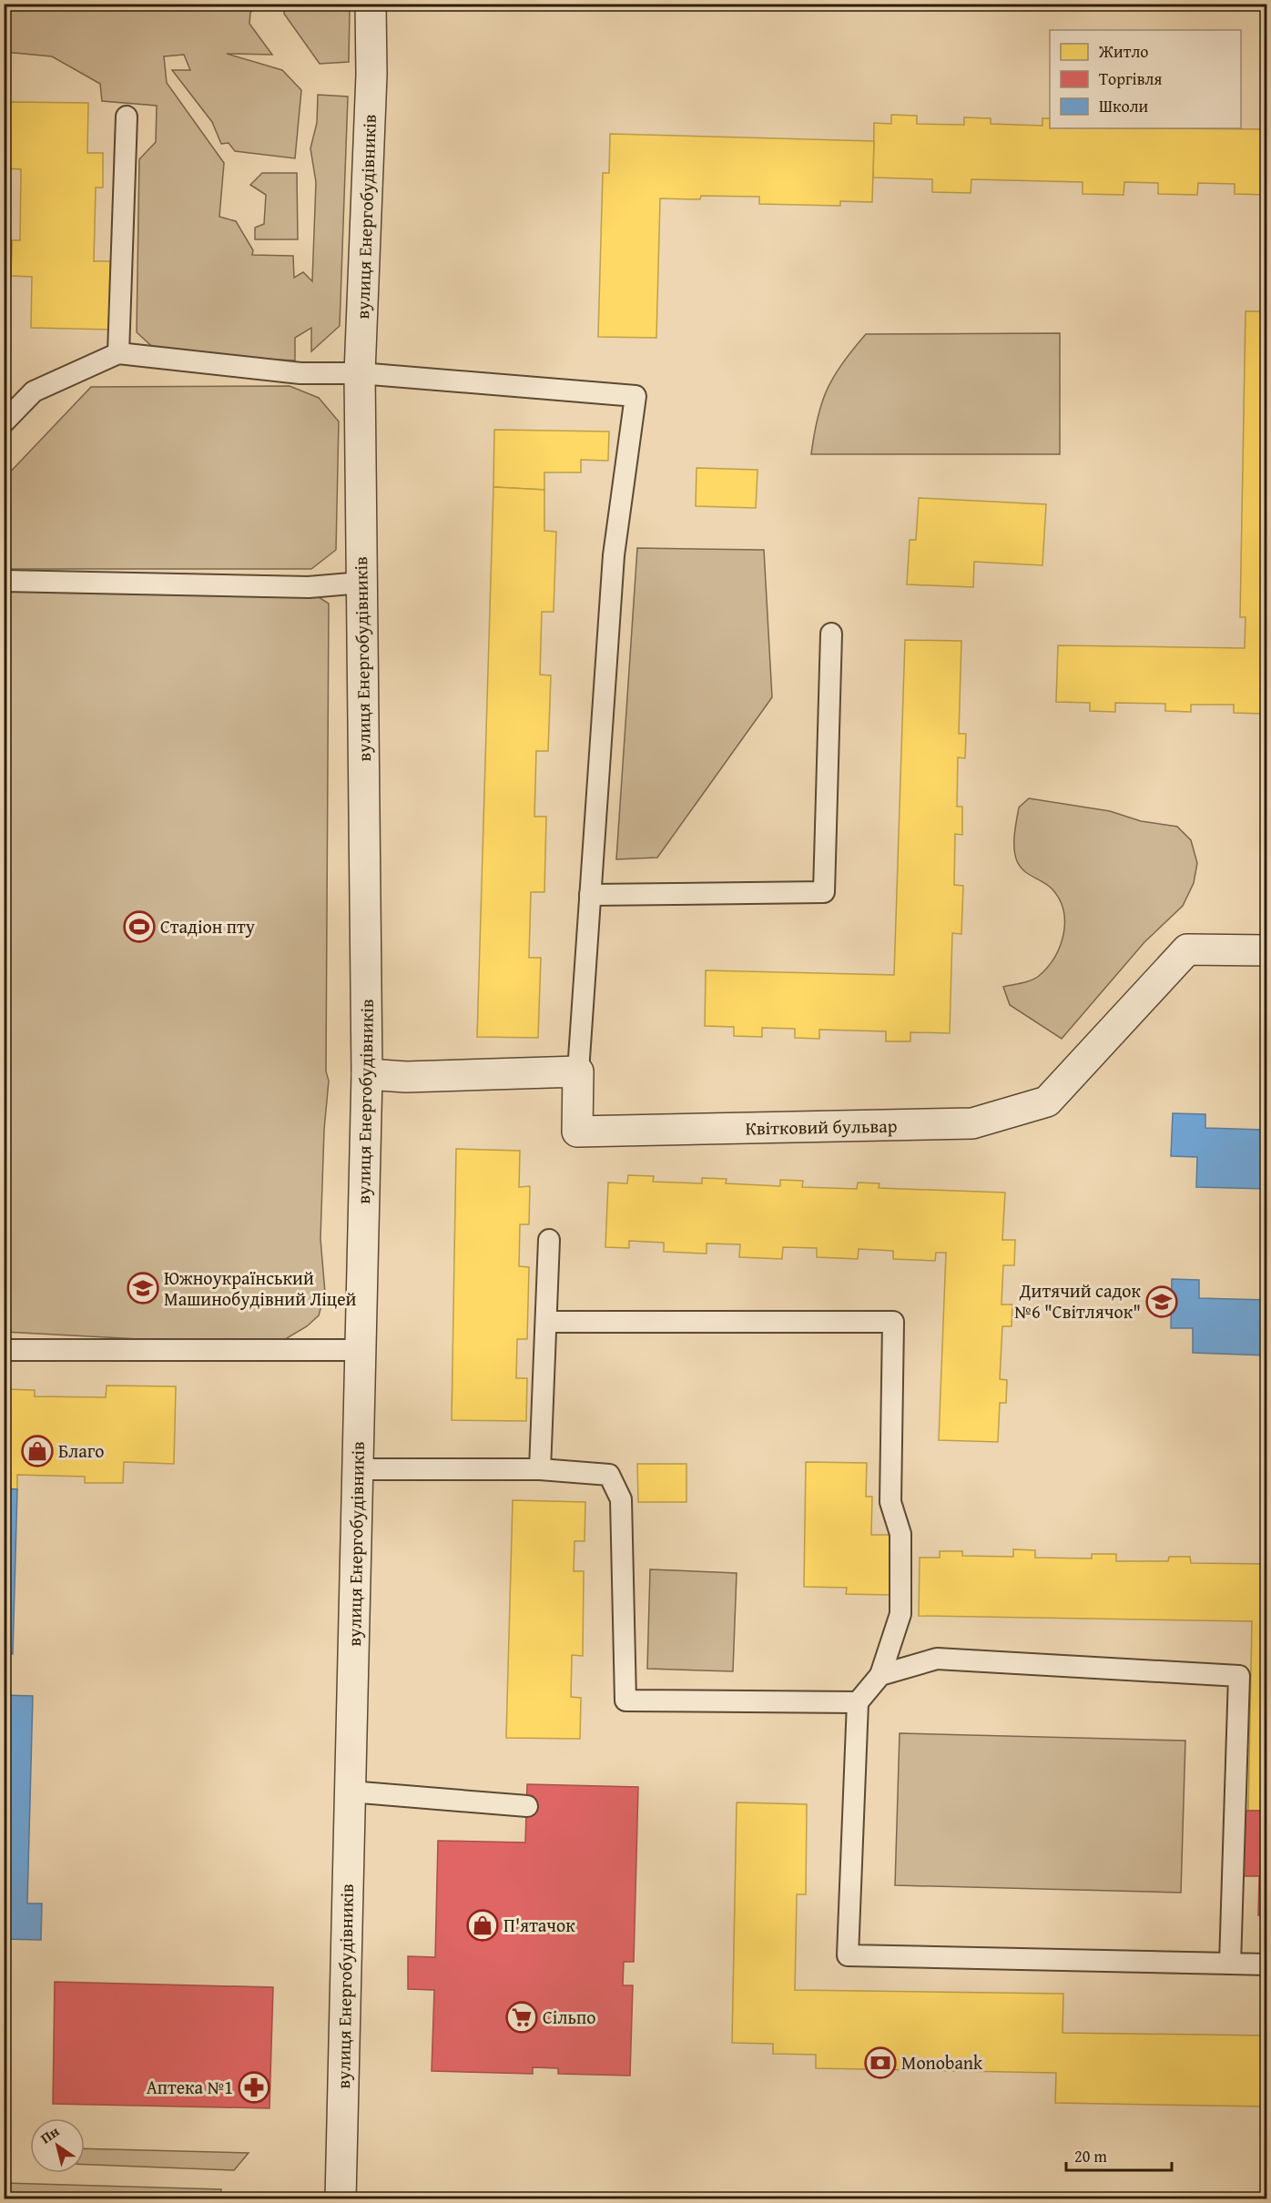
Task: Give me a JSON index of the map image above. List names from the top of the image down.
{
  "streets": {
    "street": ["вулиця Енергобудівників", "Квітковий бульвар"]
  },
  "places": {
    "sports": ["Стадіон пту"],
    "school or university": ["Южноукраїнський Машинобудівний Ліцей", "Дитячий садок №6 \"Світлячок\""],
    "shop": ["Благо", "П'ятачок"],
    "supermarket": ["Сільпо"],
    "bank": ["Monobank"],
    "pharmacy": ["Аптека №1"]
  },
  "legend": ["Житло", "Торгівля", "Школи"],
  "scale_bar": "20 m",
  "north": "top left"
}
